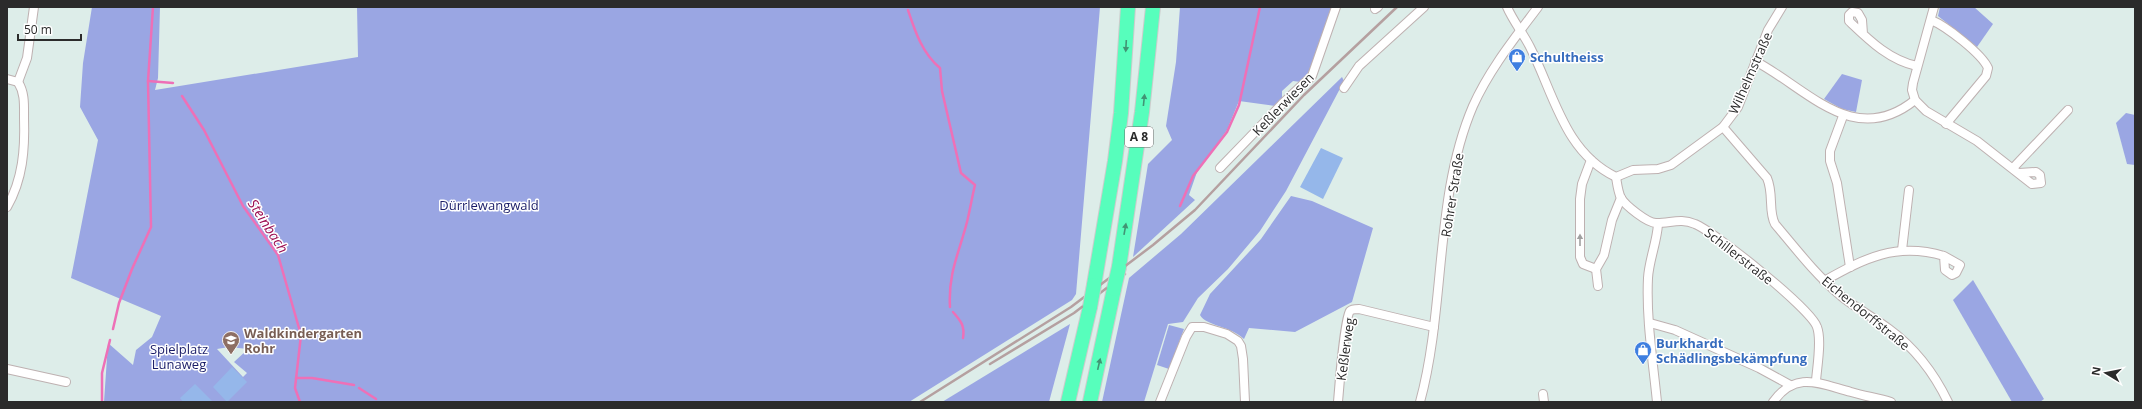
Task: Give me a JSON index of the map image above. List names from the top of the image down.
{
  "streets": {
    "highway": ["A 8"],
    "street": [
      "Wilhelmstraße",
      "Keßlerwiesen",
      "Rohrer Straße",
      "Schillerstraße",
      "Eichendorffstraße",
      "Keßlerweg"
    ]
  },
  "crossings": [
    ["Wilhelmstraße", "Eichendorffstraße"],
    ["Rohrer Straße", "Keßlerweg"]
  ],
  "water": ["Steinbach"],
  "parks": ["Dürrlewangwald", "Spielplatz Lunaweg"],
  "places": {
    "shop": ["Schultheiss", "Burkhardt Schädlingsbekämpfung"],
    "school or university": ["Waldkindergarten Rohr"]
  },
  "scale_bar": "50 m",
  "north": "left"
}
